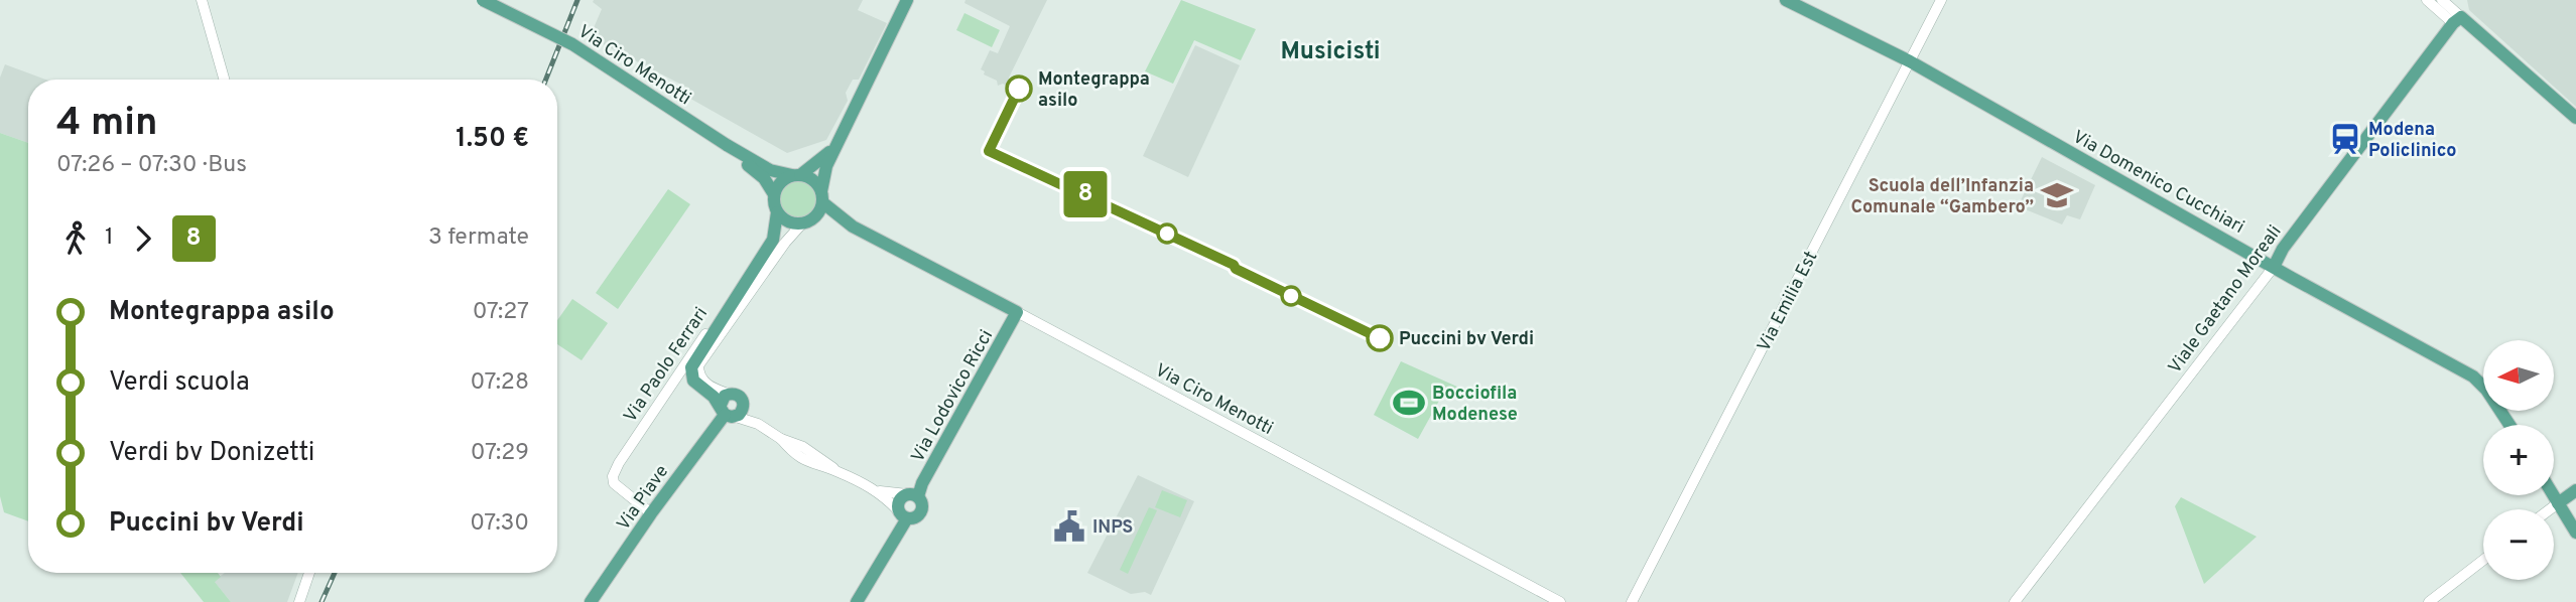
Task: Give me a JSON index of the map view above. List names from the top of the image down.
{
  "streets": {
    "main road": [
      "Via Ciro Menotti",
      "Via Domenico Cucchiari",
      "Viale Gaetano Moreali",
      "Via Paolo Ferrari",
      "Via Lodovico Ricci",
      "Via Piave"
    ],
    "street": ["Via Emilia Est"]
  },
  "crossings": [
    ["Via Ciro Menotti", "Via Paolo Ferrari"],
    ["Via Ciro Menotti", "Via Lodovico Ricci"],
    ["Via Domenico Cucchiari", "Viale Gaetano Moreali"],
    ["Via Domenico Cucchiari", "Via Emilia Est"],
    ["Via Paolo Ferrari", "Via Piave"]
  ],
  "districts": ["Musicisti"],
  "places": {
    "other": ["Montegrappa asilo", "Puccini bv Verdi"],
    "station": ["Modena Policlinico"],
    "school or university": ["Scuola dell’Infanzia Comunale “Gambero”"],
    "sports": ["Bocciofila Modenese"],
    "public building": ["INPS"]
  },
  "lines": ["bus line 8"],
  "north": "left",
  "page": {
    "on_map": "8",
    "heading": ["4 min", "07:26 – 07:30 · Bus", "1.50 €"],
    "legs": ["1", "8", "3 fermate"],
    "list": [
      {
        "name": "Montegrappa asilo",
        "value": "07:27"
      },
      {
        "name": "Verdi scuola",
        "value": "07:28"
      },
      {
        "name": "Verdi bv Donizetti",
        "value": "07:29"
      },
      {
        "name": "Puccini bv Verdi",
        "value": "07:30"
      }
    ],
    "map_buttons": ["+", "−"]
  }
}
